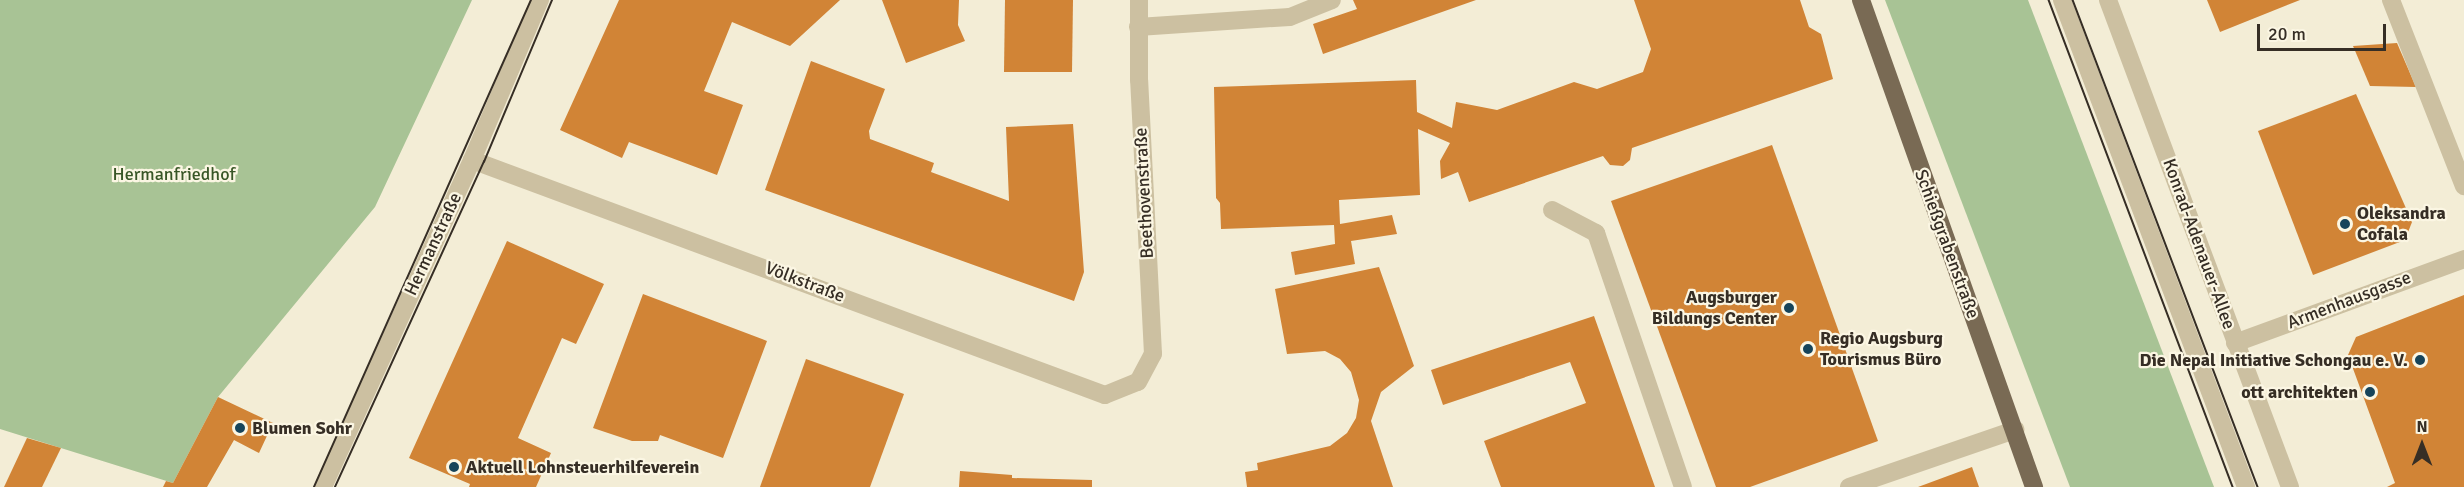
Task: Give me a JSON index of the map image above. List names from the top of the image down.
{
  "streets": {
    "main road": ["Schießgrabenstraße"],
    "street": [
      "Beethovenstraße",
      "Hermanstraße",
      "Konrad-Adenauer-Allee",
      "Völkstraße",
      "Armenhausgasse"
    ]
  },
  "crossings": [
    ["Beethovenstraße", "Völkstraße"],
    ["Hermanstraße", "Völkstraße"],
    ["Konrad-Adenauer-Allee", "Armenhausgasse"]
  ],
  "parks": ["Hermanfriedhof"],
  "places": [
    "Oleksandra Cofala",
    "Augsburger Bildungs Center",
    "Regio Augsburg Tourismus Büro",
    "Die Nepal Initiative Schongau e. V.",
    "ott architekten",
    "Blumen Sohr",
    "Aktuell Lohnsteuerhilfeverein"
  ],
  "scale_bar": "20 m",
  "north": "top"
}
